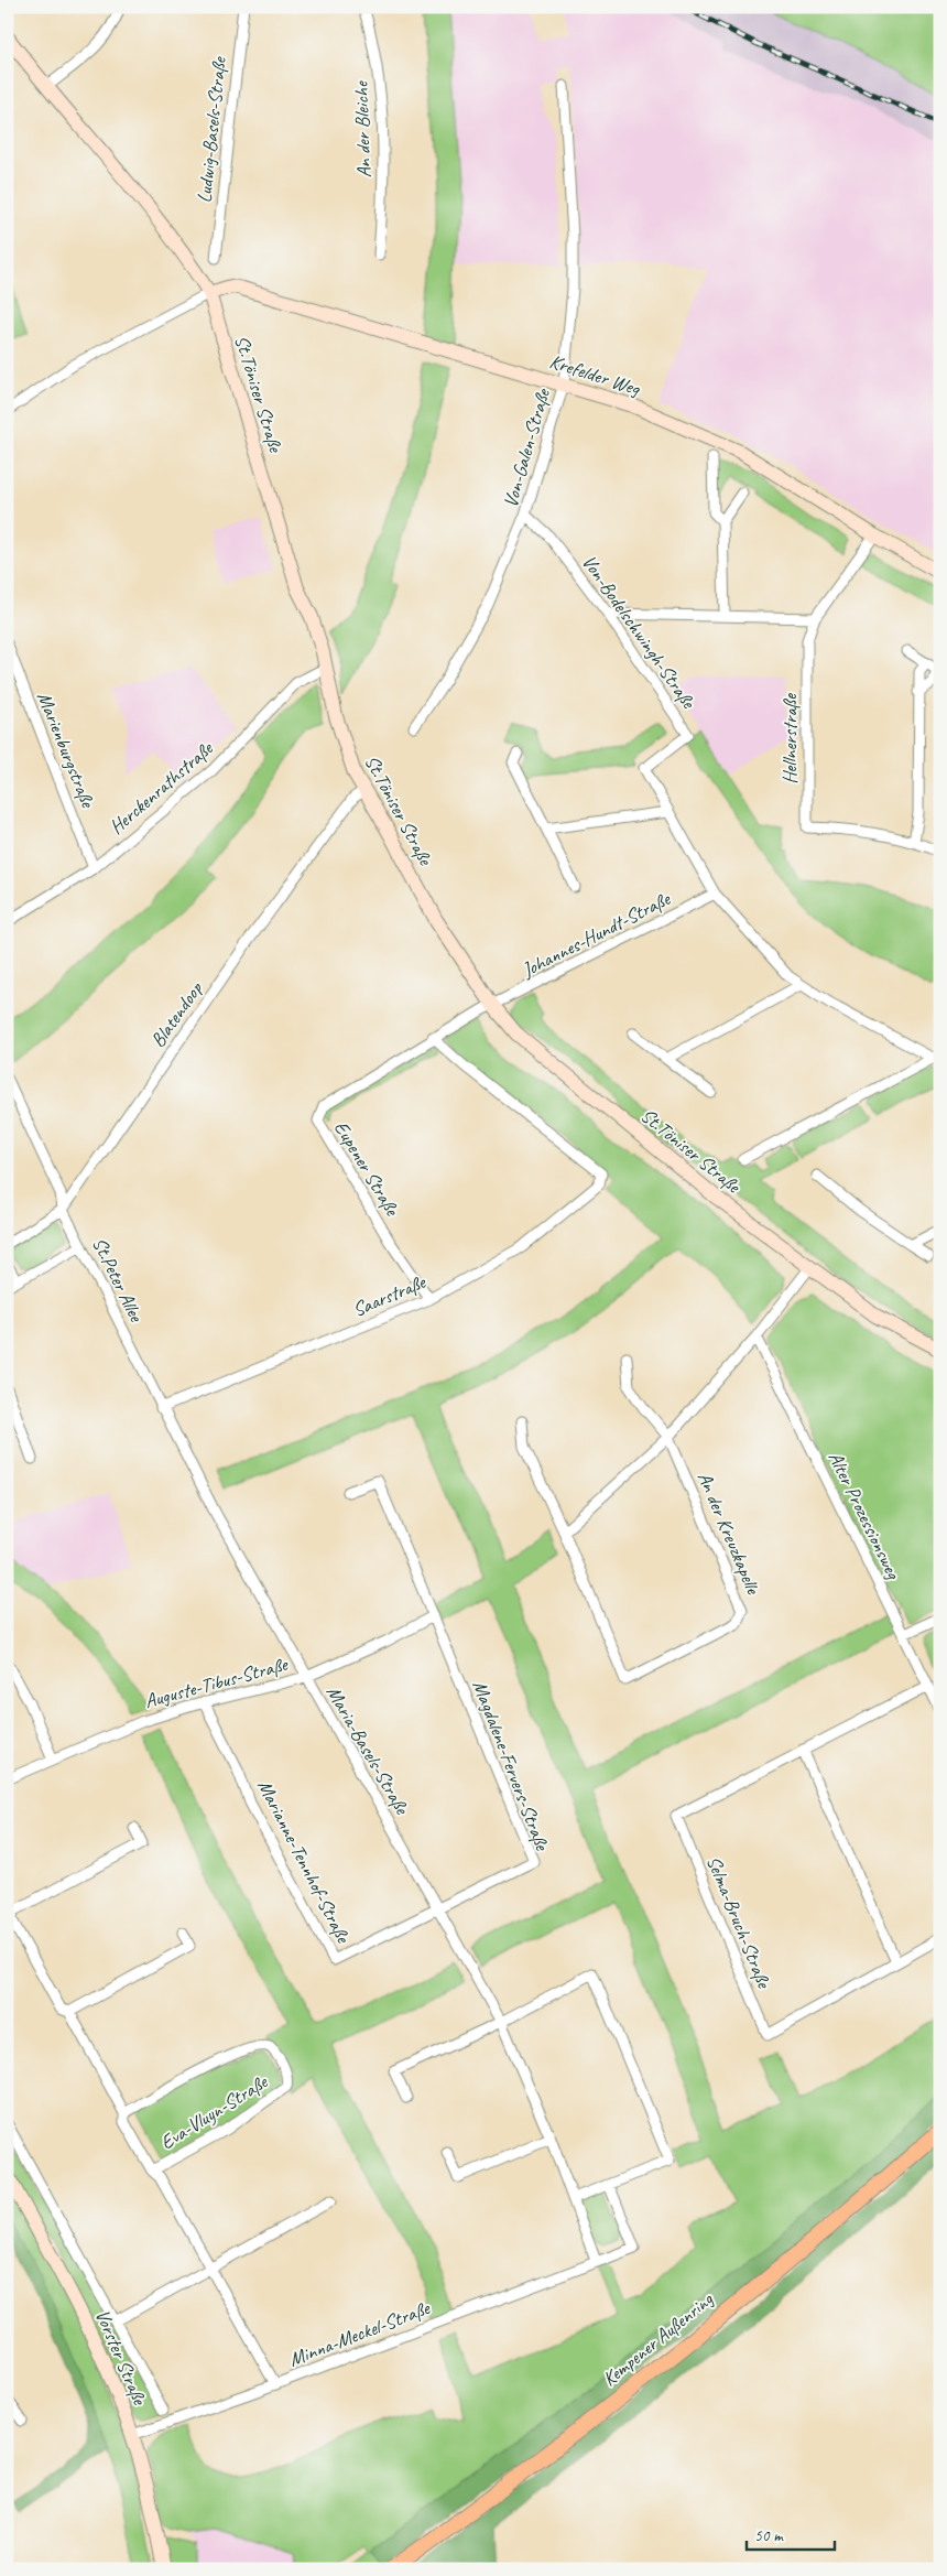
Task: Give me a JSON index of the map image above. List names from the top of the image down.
{
  "streets": {
    "main road": [
      "Krefelder Weg",
      "St.Töniser Straße",
      "Kempener Außenring",
      "Vorster Straße"
    ],
    "street": [
      "Ludwig-Basels-Straße",
      "An der Bleiche",
      "Von-Galen-Straße",
      "Von-Bodelschwingh-Straße",
      "Hellnerstraße",
      "Marienburgstraße",
      "Herckenrathstraße",
      "Johannes-Hundt-Straße",
      "Blatendoop",
      "Eupener Straße",
      "St.Peter Allee",
      "Saarstraße",
      "Alter Prozessionsweg",
      "An der Kreuzkapelle",
      "Auguste-Tibus-Straße",
      "Maria-Basels-Straße",
      "Magdalene-Fervers-Straße",
      "Marianne-Tennhof-Straße",
      "Selma-Bruch-Straße",
      "Eva-Vluyn-Straße",
      "Minna-Meckel-Straße"
    ]
  },
  "crossings": [
    ["Krefelder Weg", "St.Töniser Straße"],
    ["Krefelder Weg", "Von-Galen-Straße"],
    ["Krefelder Weg", "Hellnerstraße"],
    ["St.Töniser Straße", "Herckenrathstraße"],
    ["St.Töniser Straße", "Johannes-Hundt-Straße"],
    ["St.Töniser Straße", "Blatendoop"],
    ["St.Töniser Straße", "Eupener Straße"],
    ["Von-Galen-Straße", "Von-Bodelschwingh-Straße"],
    ["Marienburgstraße", "Herckenrathstraße"],
    ["Johannes-Hundt-Straße", "Eupener Straße"],
    ["Blatendoop", "St.Peter Allee"],
    ["Eupener Straße", "Saarstraße"],
    ["St.Peter Allee", "Saarstraße"],
    ["St.Peter Allee", "Maria-Basels-Straße"],
    ["Alter Prozessionsweg", "Selma-Bruch-Straße"],
    ["Auguste-Tibus-Straße", "Maria-Basels-Straße"],
    ["Auguste-Tibus-Straße", "Magdalene-Fervers-Straße"],
    ["Auguste-Tibus-Straße", "Marianne-Tennhof-Straße"],
    ["Maria-Basels-Straße", "Magdalene-Fervers-Straße"],
    ["Maria-Basels-Straße", "Marianne-Tennhof-Straße"],
    ["Maria-Basels-Straße", "Minna-Meckel-Straße"],
    ["Magdalene-Fervers-Straße", "Marianne-Tennhof-Straße"],
    ["Eva-Vluyn-Straße", "Minna-Meckel-Straße"],
    ["Minna-Meckel-Straße", "Vorster Straße"]
  ],
  "scale_bar": "50 m"
}
